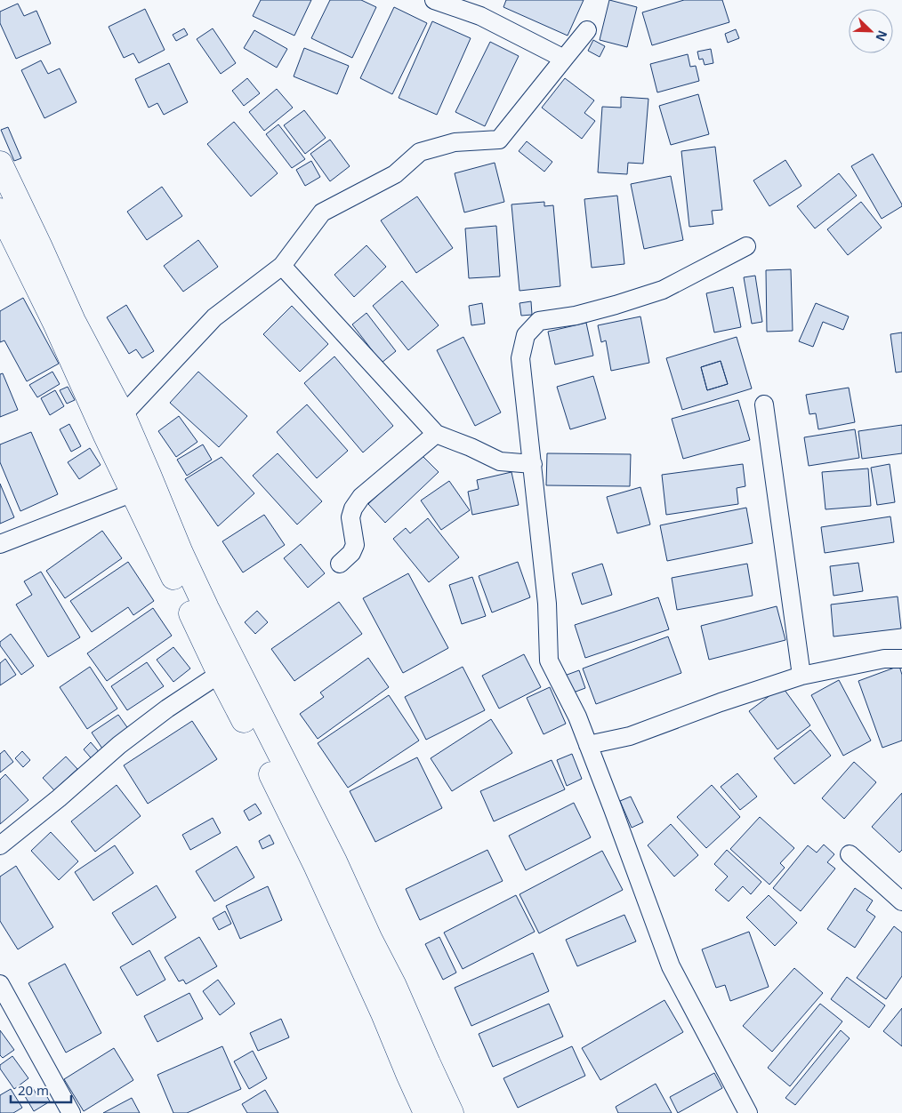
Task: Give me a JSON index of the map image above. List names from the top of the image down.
{
  "scale_bar": "20 m",
  "north": "bottom right"
}
